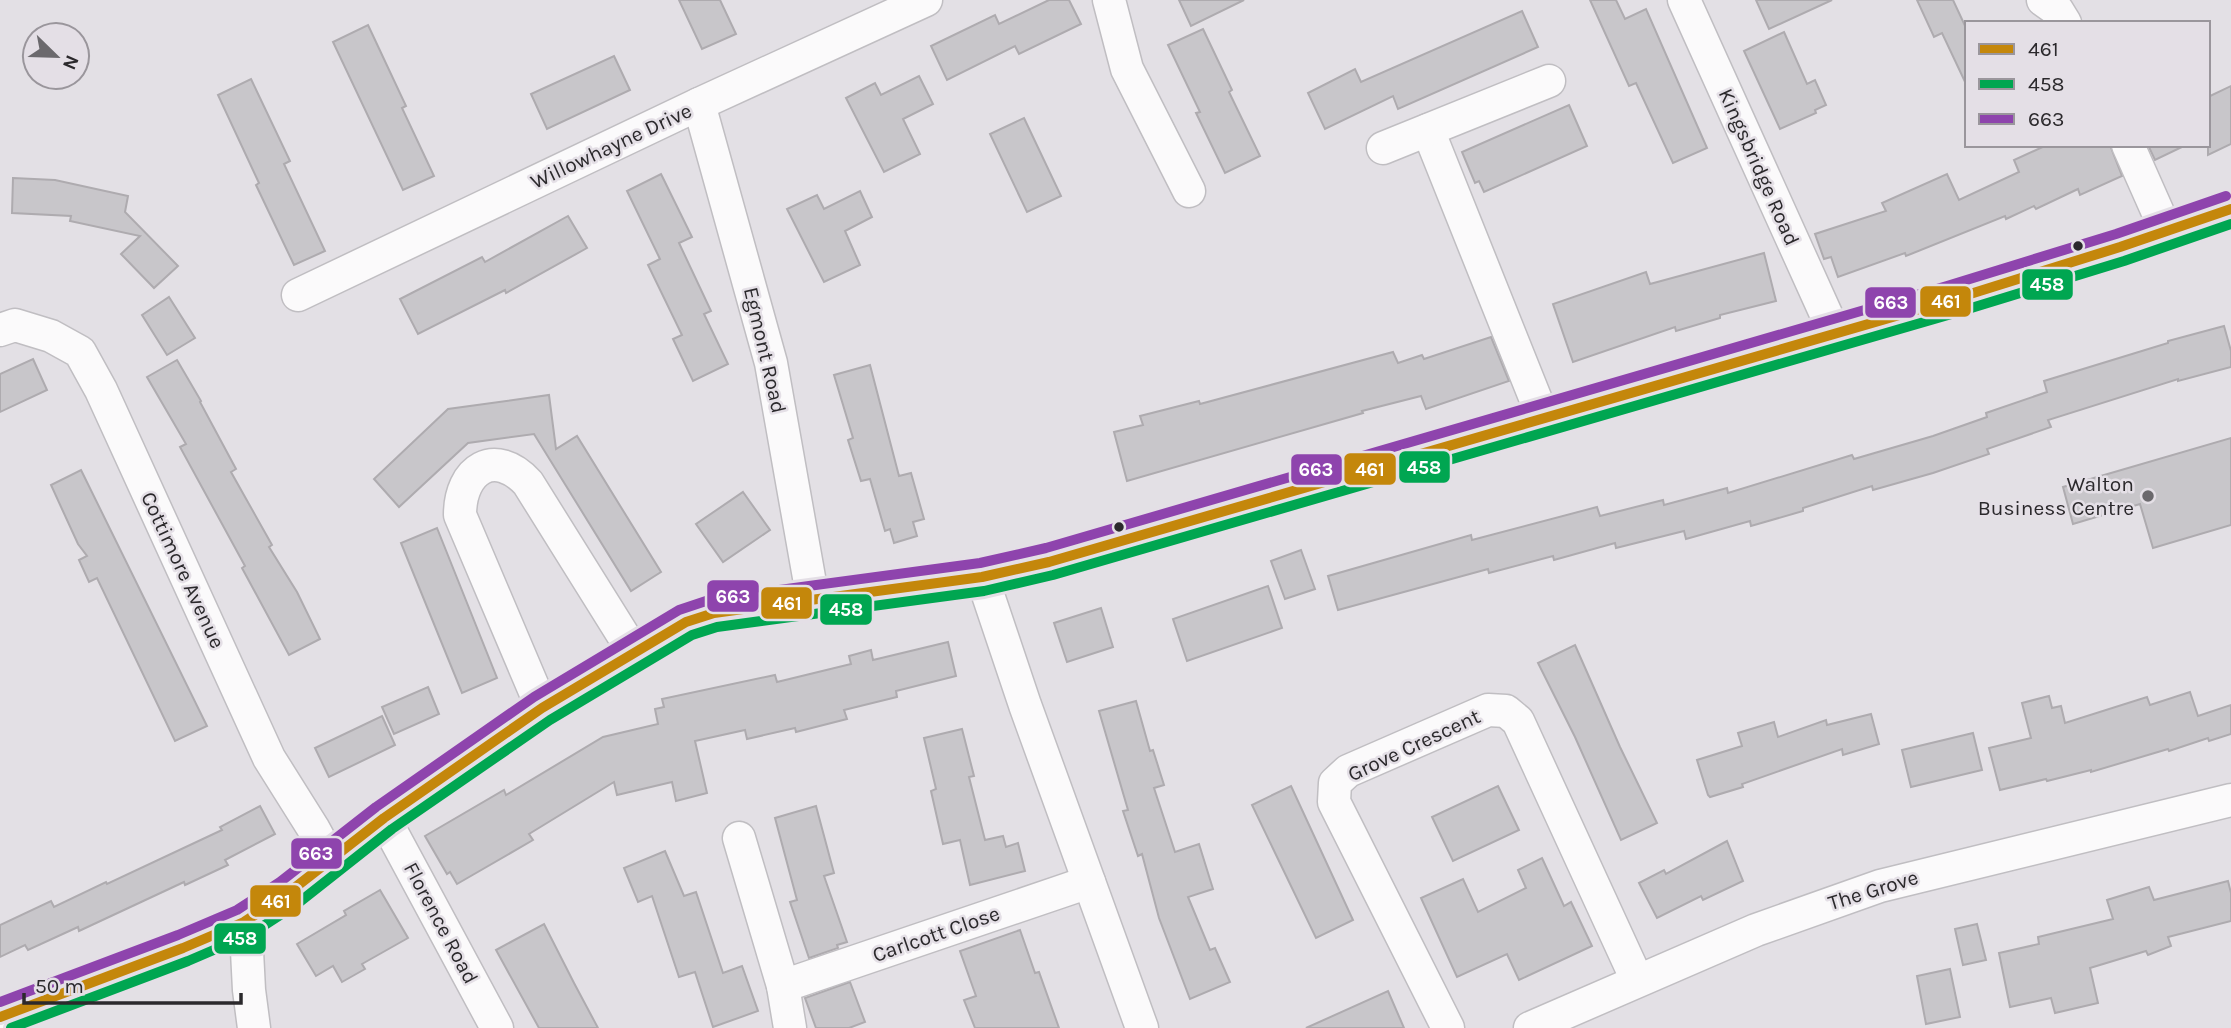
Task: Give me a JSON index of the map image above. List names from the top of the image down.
{
  "streets": {
    "street": [
      "Willowhayne Drive",
      "Kingsbridge Road",
      "Egmont Road",
      "Cottimore Avenue",
      "Grove Crescent",
      "The Grove",
      "Florence Road",
      "Carlcott Close"
    ]
  },
  "crossings": [
    ["Willowhayne Drive", "Egmont Road"],
    ["Grove Crescent", "The Grove"]
  ],
  "places": ["Walton Business Centre"],
  "lines": ["transit line 663", "transit line 461", "transit line 458"],
  "legend": ["461", "458", "663"],
  "scale_bar": "50 m",
  "north": "bottom right"
}
